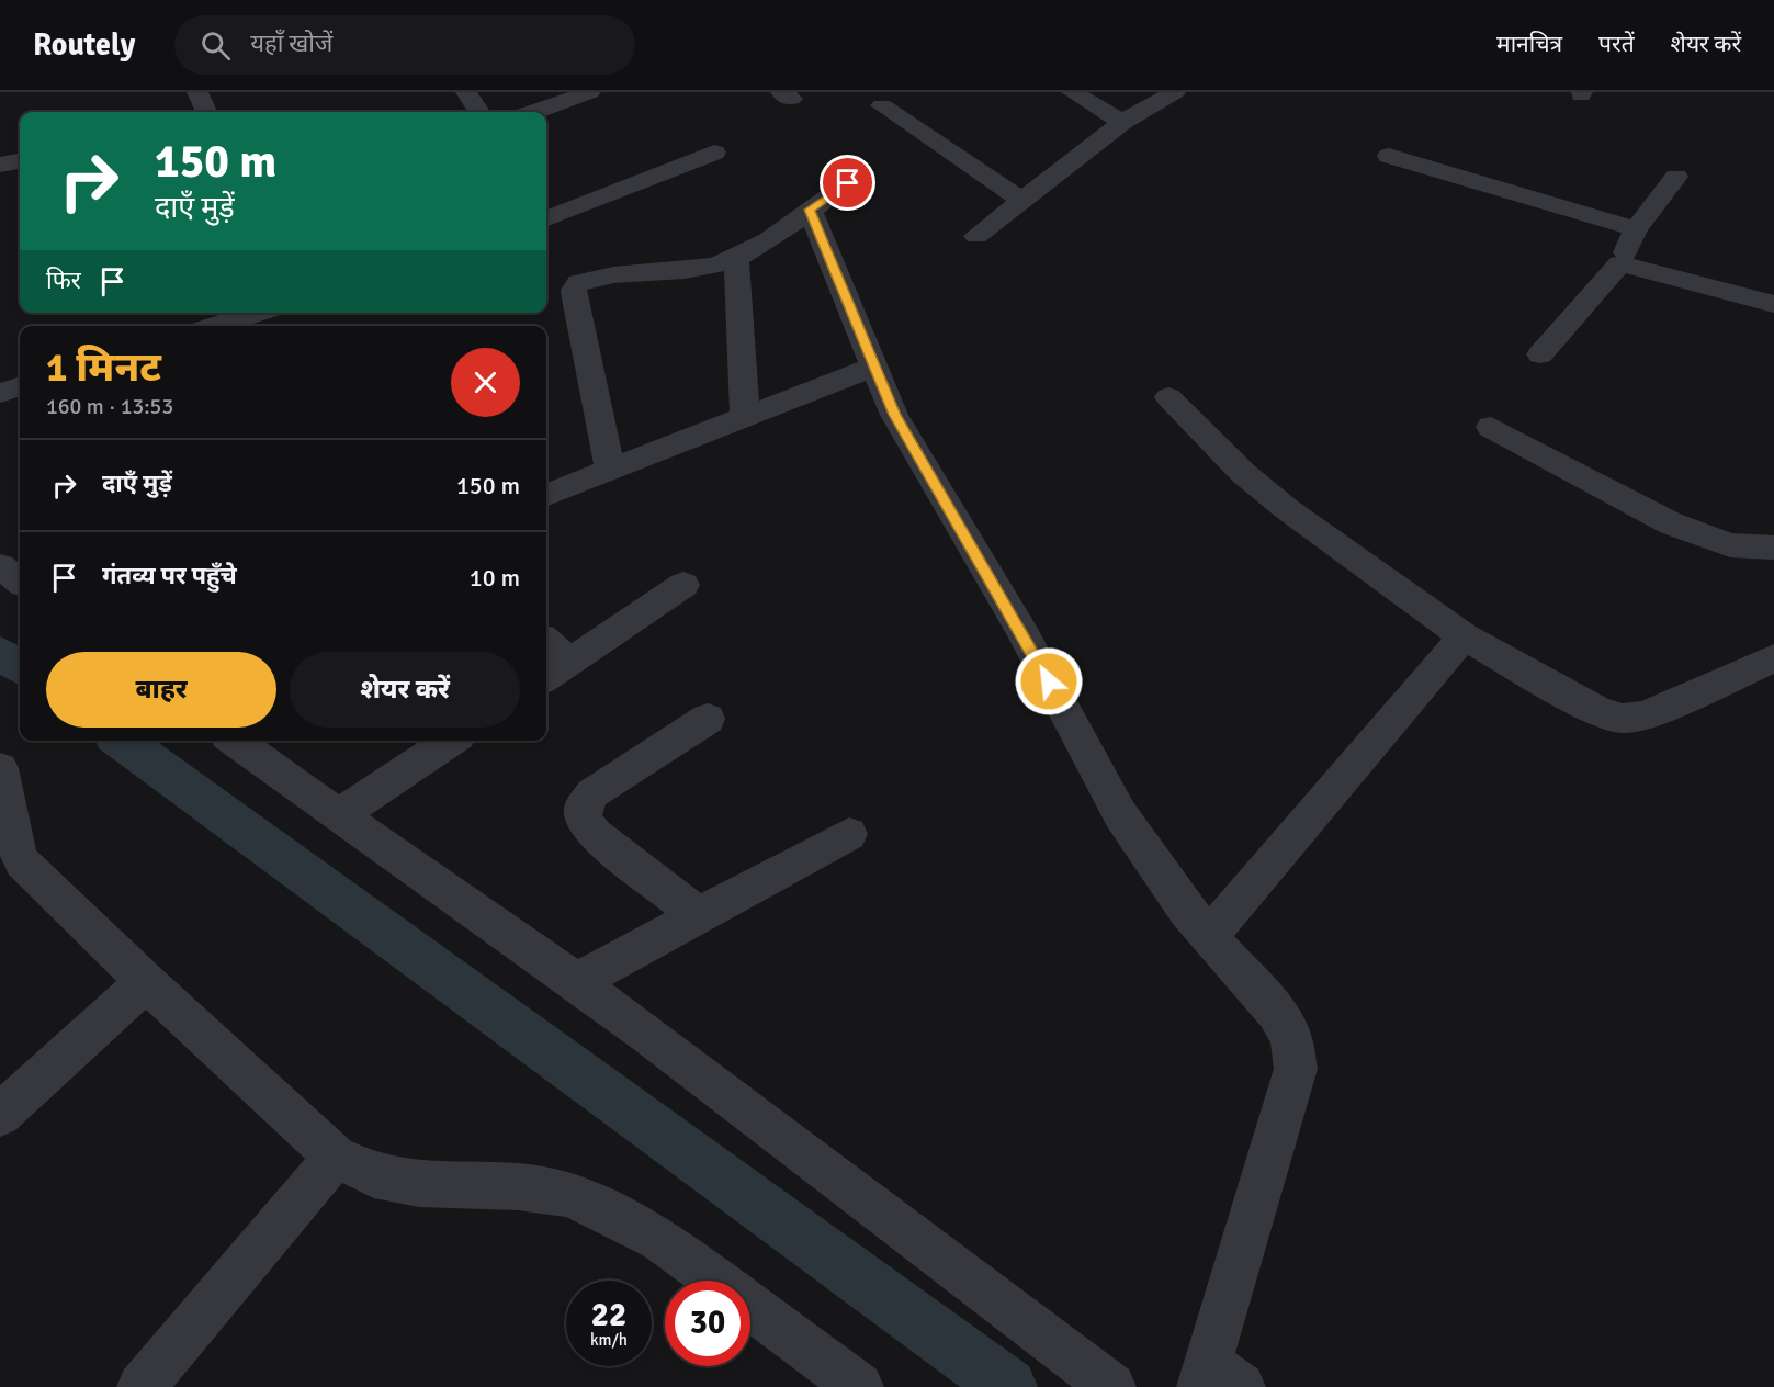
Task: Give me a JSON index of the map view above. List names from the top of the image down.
{
  "page": {
    "header": "Routely",
    "search": "यहाँ खोजें",
    "nav": ["मानचित्र", "परतें", "शेयर करें"],
    "turn": ["150 m", "दाएँ मुड़ें"],
    "then": "फिर",
    "heading": ["1 मिनट", "160 m · 13:53"],
    "list": [
      {
        "name": "दाएँ मुड़ें",
        "value": "150 m"
      },
      {
        "name": "गंतव्य पर पहुँचे",
        "value": "10 m"
      }
    ],
    "buttons": ["बाहर", "शेयर करें"],
    "speed": "22 km/h",
    "limit": "30"
  }
}
